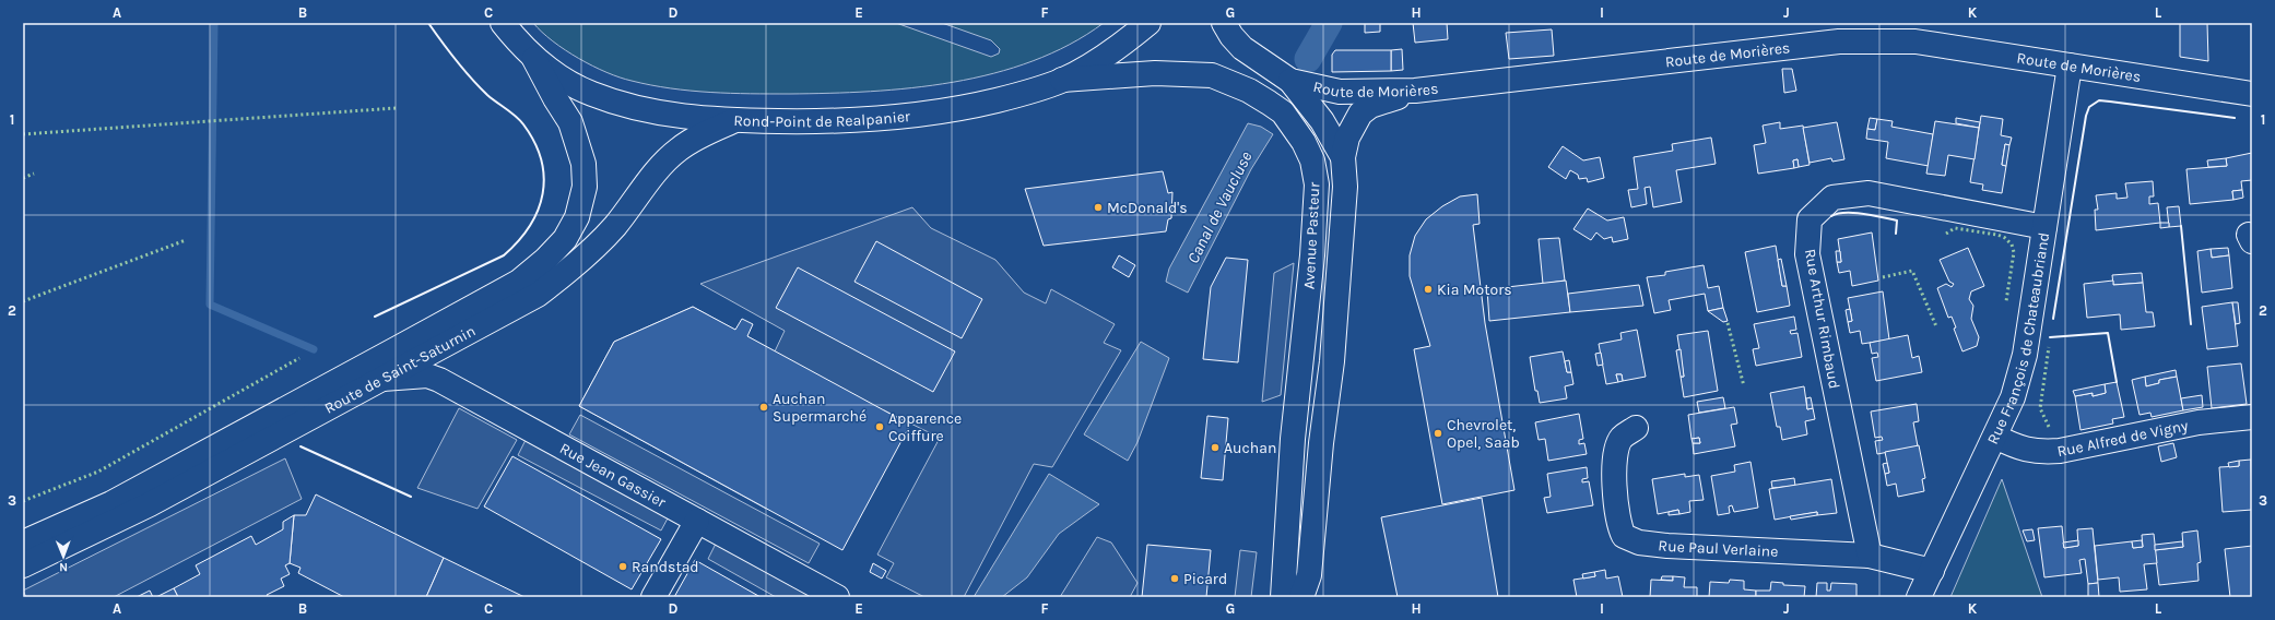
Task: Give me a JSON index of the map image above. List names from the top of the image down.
{
  "streets": {
    "main road": [
      "Route de Morières",
      "Rond-Point de Realpanier",
      "Avenue Pasteur",
      "Rue Arthur Rimbaud",
      "Rue François de Chateaubriand",
      "Route de Saint-Saturnin",
      "Rue Alfred de Vigny",
      "Rue Jean Gassier",
      "Rue Paul Verlaine"
    ]
  },
  "crossings": [
    ["Route de Morières", "Avenue Pasteur"],
    ["Route de Morières", "Rue François de Chateaubriand"],
    ["Rond-Point de Realpanier", "Avenue Pasteur"],
    ["Rond-Point de Realpanier", "Route de Saint-Saturnin"],
    ["Rue Arthur Rimbaud", "Rue François de Chateaubriand"],
    ["Rue Arthur Rimbaud", "Rue Paul Verlaine"],
    ["Rue François de Chateaubriand", "Rue Alfred de Vigny"],
    ["Rue François de Chateaubriand", "Rue Paul Verlaine"],
    ["Route de Saint-Saturnin", "Rue Jean Gassier"]
  ],
  "water": ["Canal de Vaucluse"],
  "places": [
    "McDonald's",
    "Kia Motors",
    "Auchan Supermarché",
    "Apparence Coiffure",
    "Chevrolet, Opel, Saab",
    "Auchan",
    "Randstad",
    "Picard"
  ],
  "north": "bottom",
  "grid": {
    "columns": [
      "A",
      "B",
      "C",
      "D",
      "E",
      "F",
      "G",
      "H",
      "I",
      "J",
      "K",
      "L"
    ],
    "rows": ["1", "2", "3"]
  }
}
